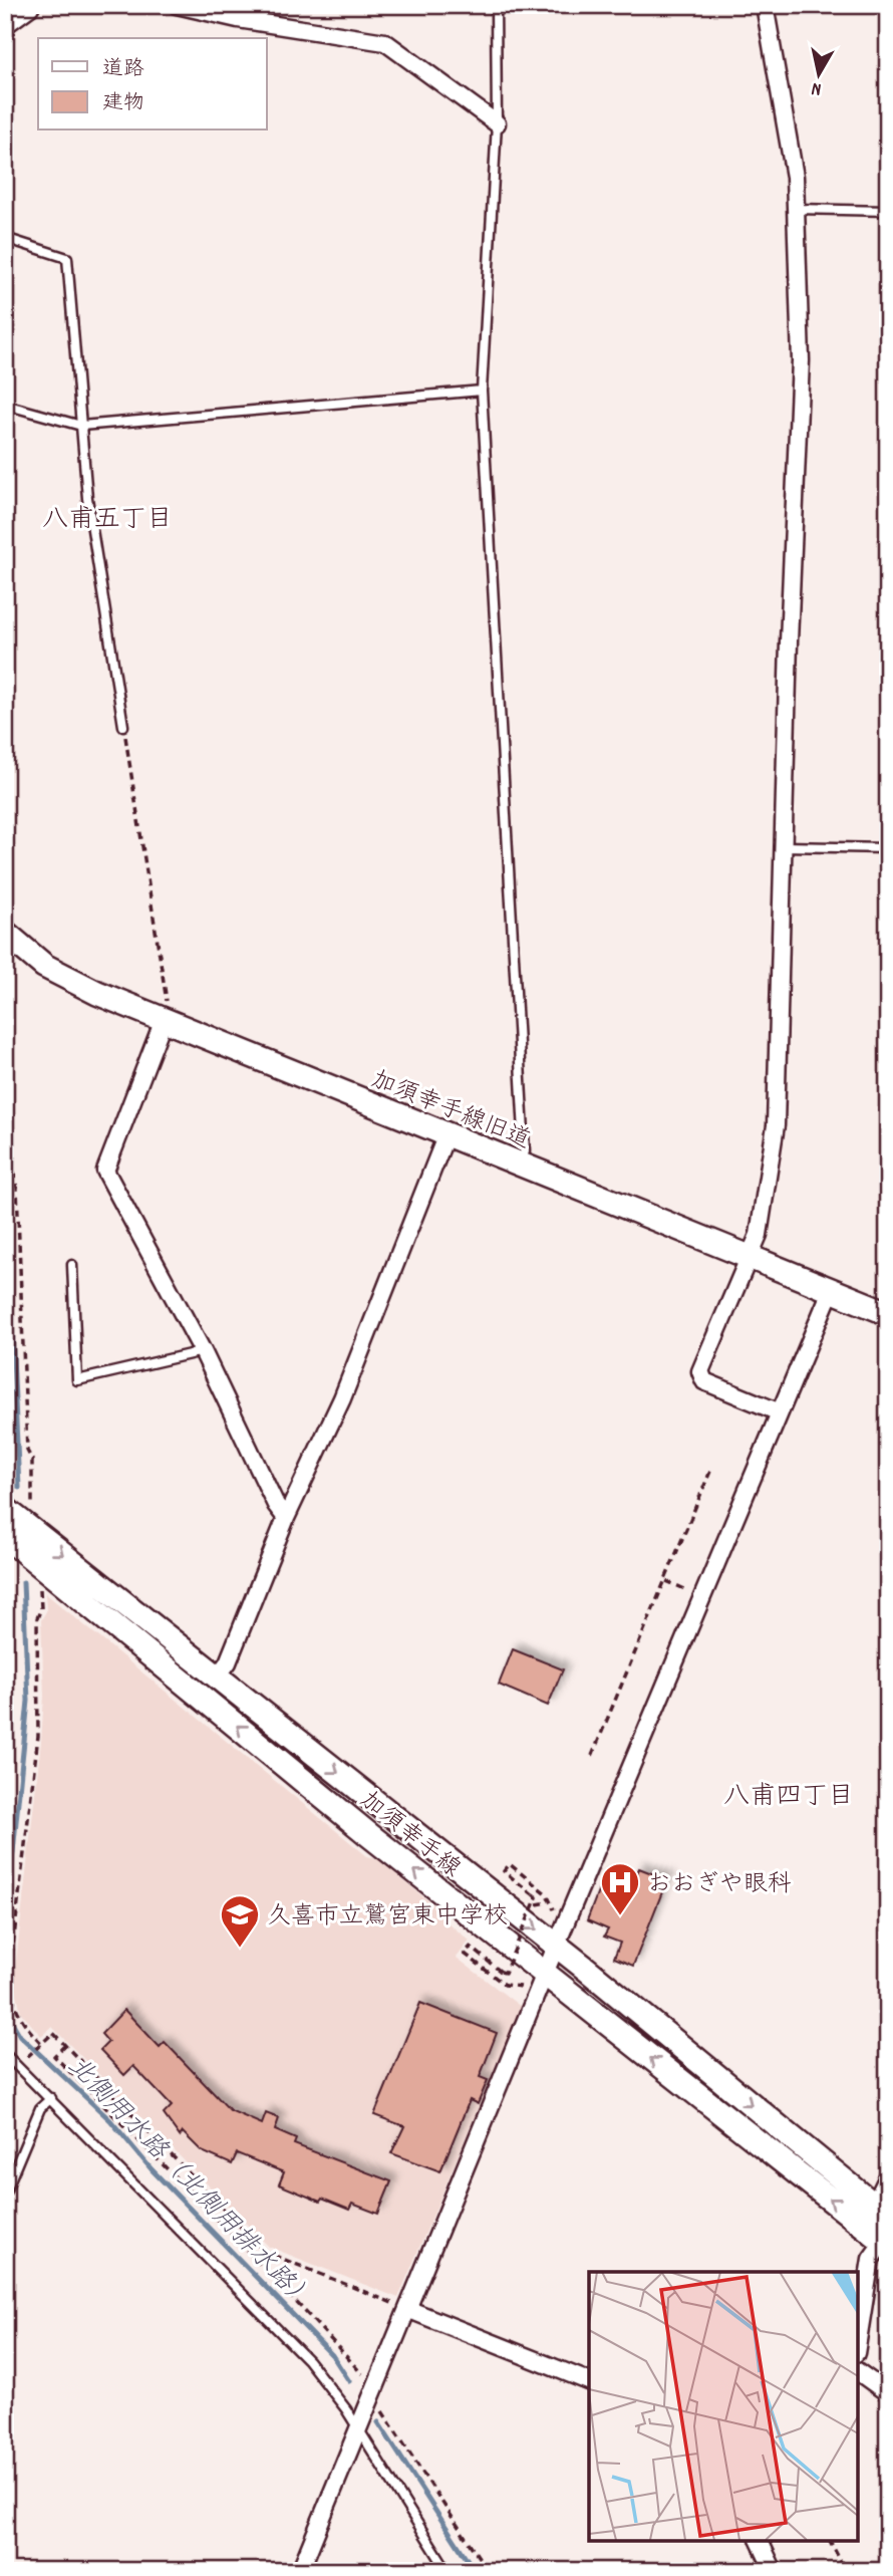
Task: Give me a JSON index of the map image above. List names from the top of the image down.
{
  "streets": {
    "main road": ["加須幸手線旧道", "加須幸手線"]
  },
  "districts": ["八甫五丁目", "八甫四丁目"],
  "water": ["北側用水路（北側用排水路）"],
  "places": {
    "hospital": ["おおぎや眼科"],
    "school or university": ["久喜市立鷲宮東中学校"]
  },
  "legend": ["道路", "建物"],
  "north": "bottom"
}
